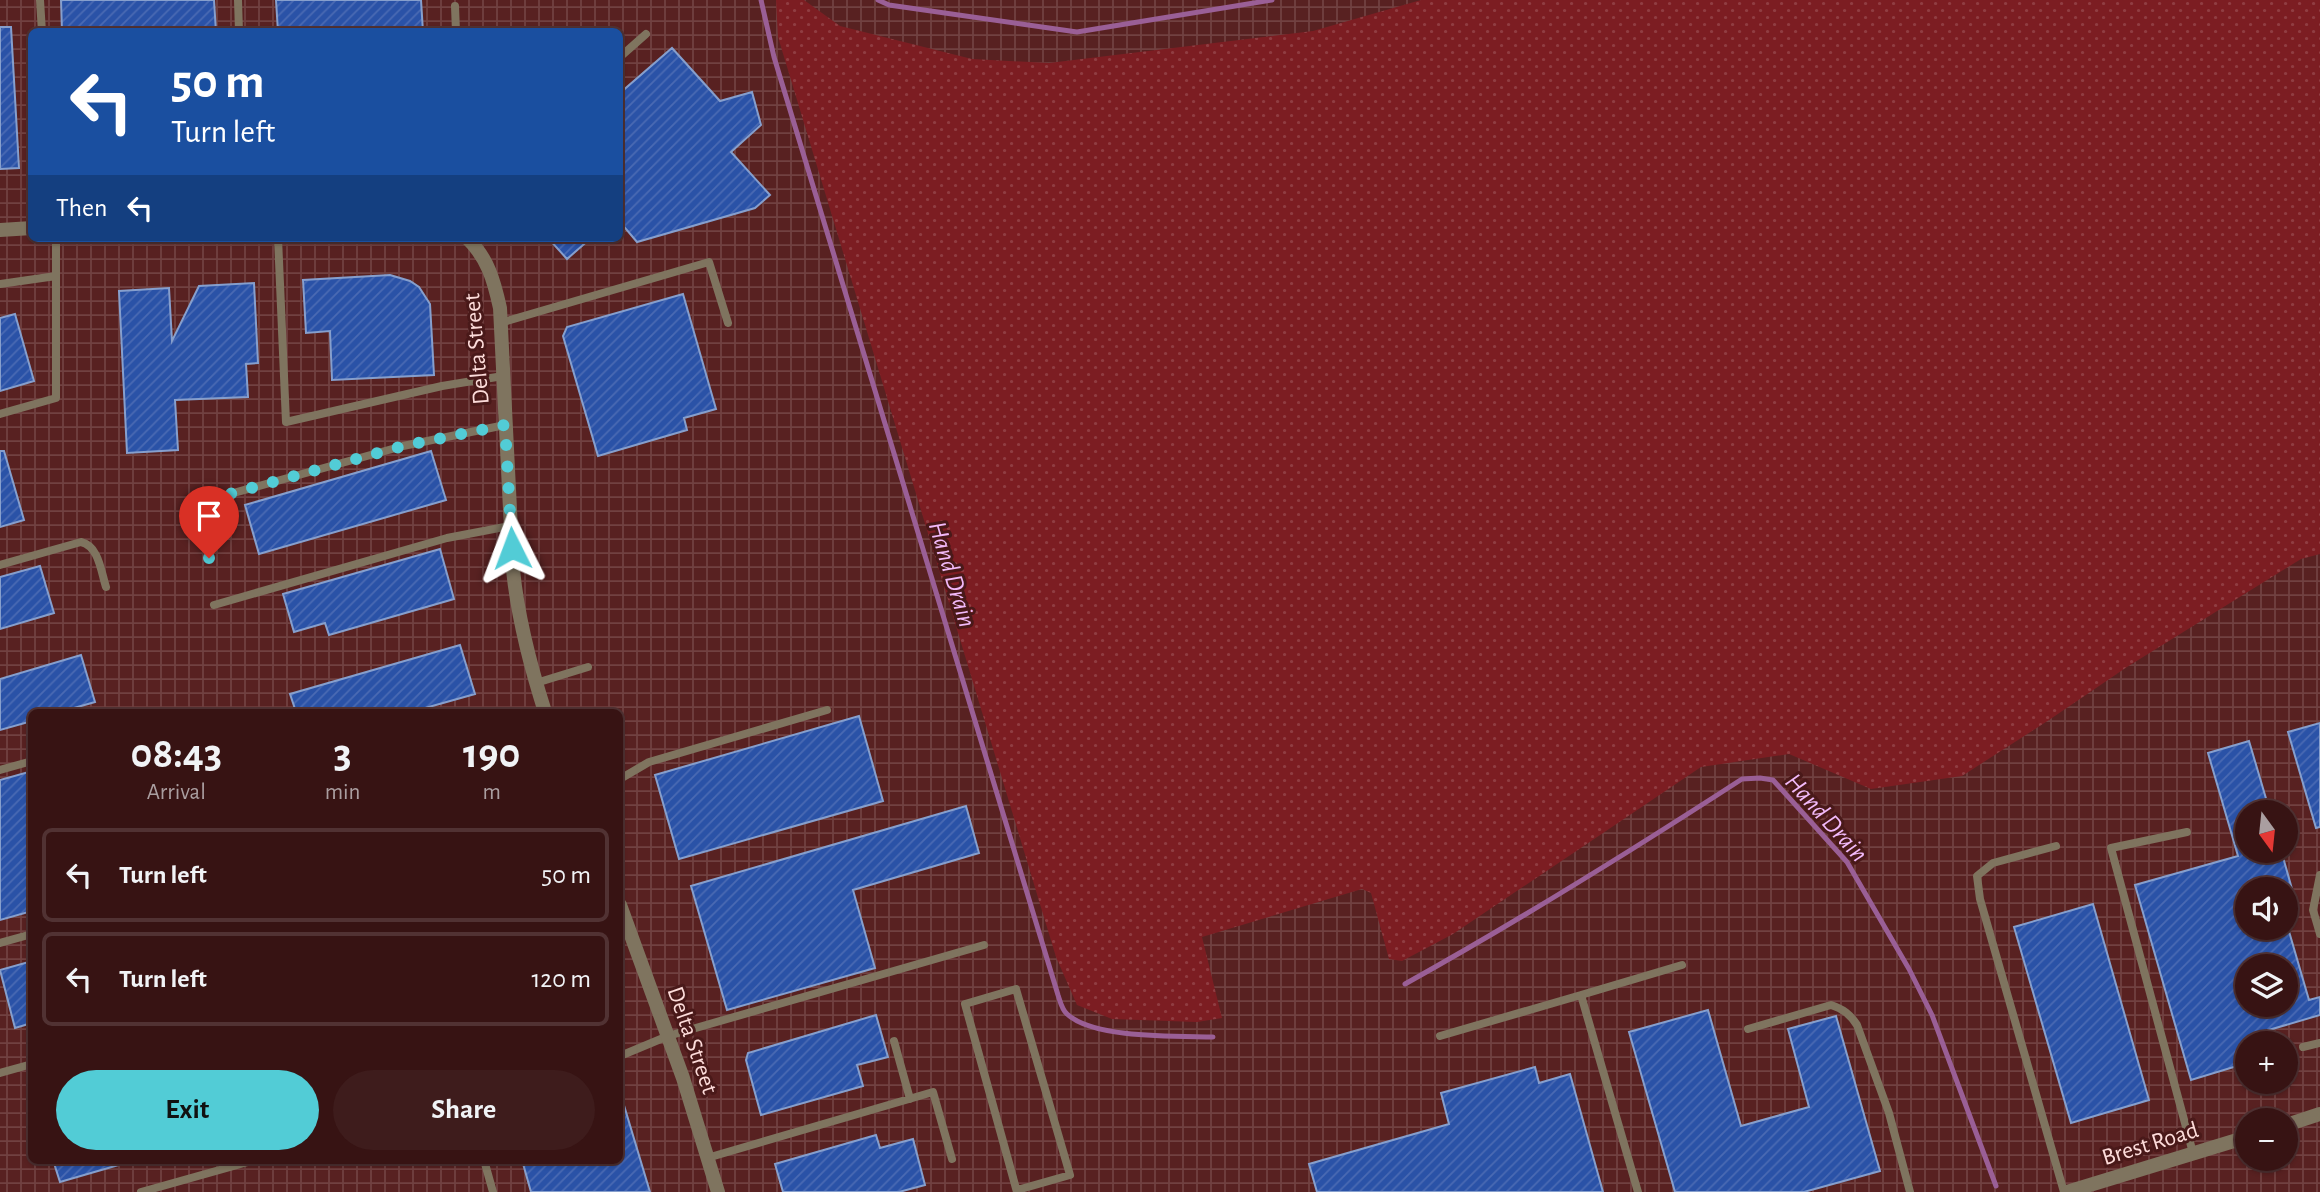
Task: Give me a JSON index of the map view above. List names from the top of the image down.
{
  "streets": {
    "street": ["Delta Street", "Brest Road"]
  },
  "water": ["Hand Drain"],
  "north": "bottom",
  "page": {
    "turn": ["50 m", "Turn left"],
    "then": "Then",
    "eta": [
      "08:43",
      "Arrival",
      "3",
      "min",
      "190",
      "m"
    ],
    "map_buttons": ["+", "−"],
    "list": [
      {
        "name": "Turn left",
        "value": "50 m"
      },
      {
        "name": "Turn left",
        "value": "120 m"
      }
    ],
    "buttons": ["Exit", "Share"]
  }
}
